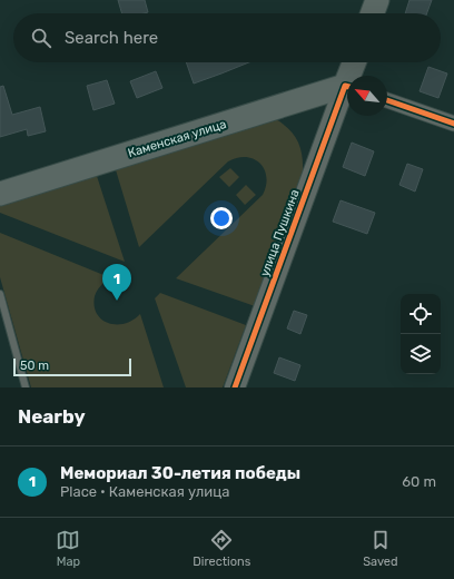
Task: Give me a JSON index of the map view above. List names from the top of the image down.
{
  "streets": {
    "main road": ["Каменская улица", "улица Пушкина"]
  },
  "scale_bar": "50 m",
  "north": "top left",
  "page": {
    "search": "Search here",
    "pins": "1",
    "scale": "50 m",
    "heading": "Nearby",
    "list": [
      {
        "mark": "1",
        "name": "Мемориал 30-летия победы",
        "note": "Place · Каменская улица",
        "value": "60 m"
      }
    ],
    "nav": ["Map", "Directions", "Saved"]
  }
}
